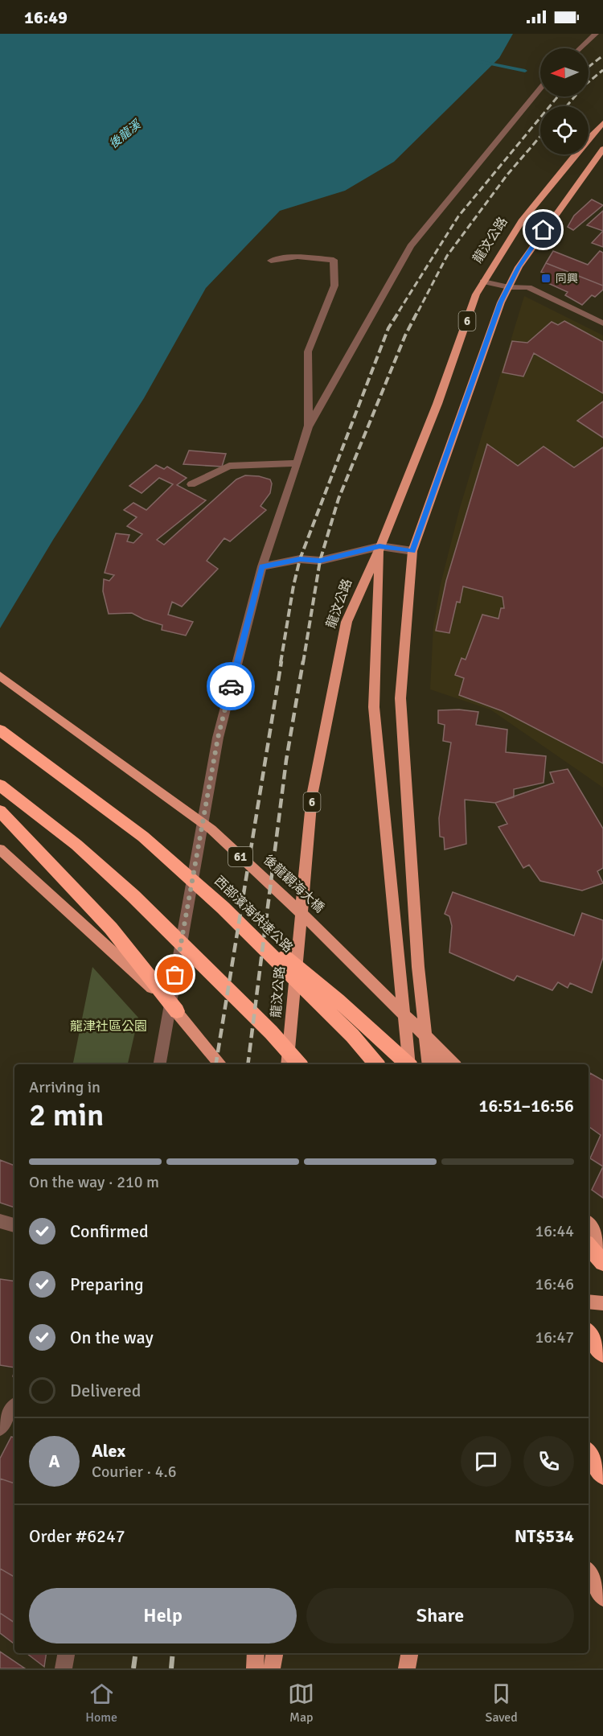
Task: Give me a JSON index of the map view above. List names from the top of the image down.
{
  "streets": {
    "highway": ["西部濱海快速公路"],
    "main road": [
      "龍汶公路",
      "6",
      "61",
      "後龍觀海大橋"
    ]
  },
  "water": ["後龍溪"],
  "parks": ["龍津社區公園"],
  "places": {
    "transit": ["同興"]
  },
  "north": "left",
  "page": {
    "status": "16:49",
    "heading": ["2 min", "Arriving in", "16:51–16:56"],
    "panel": [
      "Alex",
      "Courier · 4.6",
      "Order #6247",
      "NT$534"
    ],
    "bar": "On the way · 210 m",
    "list": [
      ["Confirmed", "16:44"],
      ["Preparing", "16:46"],
      ["On the way", "16:47"],
      "Delivered"
    ],
    "round": "A",
    "buttons": ["Help", "Share"],
    "tabs": ["Home", "Map", "Saved"]
  }
}
